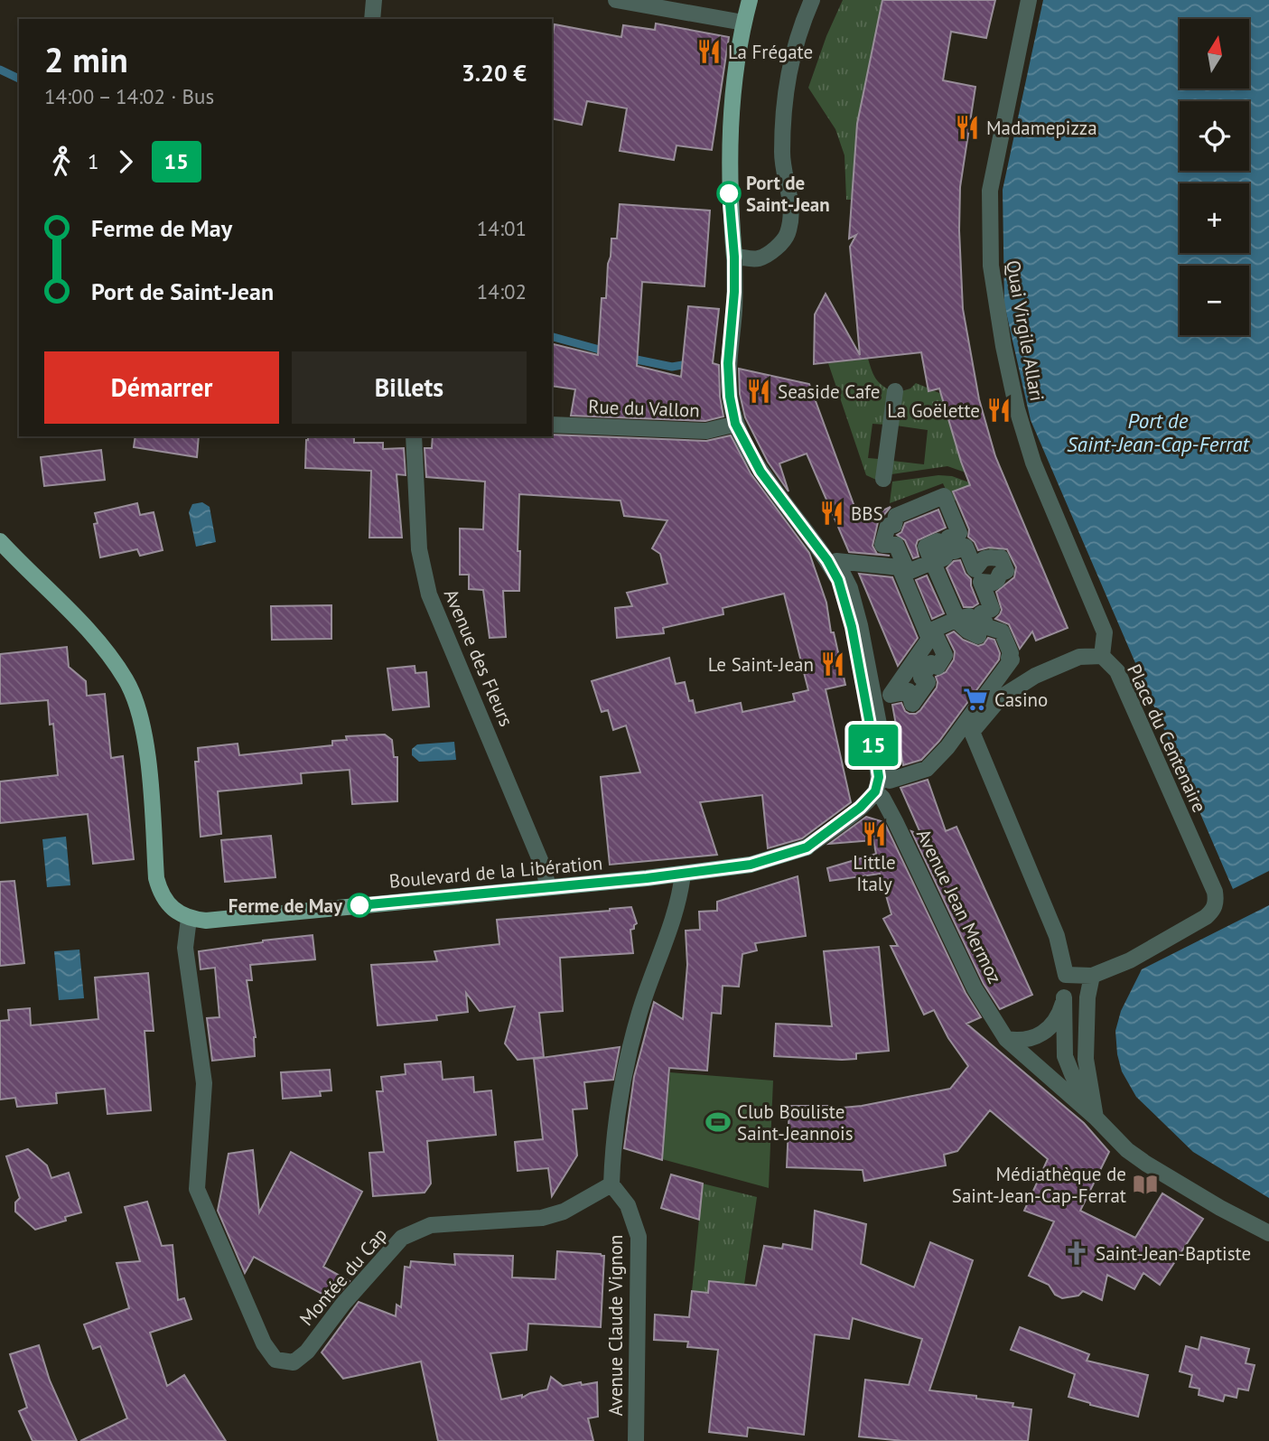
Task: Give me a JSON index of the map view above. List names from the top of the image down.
{
  "streets": {
    "main road": ["Boulevard de la Libération"],
    "street": [
      "Quai Virgile Allari",
      "Rue du Vallon",
      "Avenue des Fleurs",
      "Place du Centenaire",
      "Avenue Jean Mermoz",
      "Montée du Cap",
      "Avenue Claude Vignon"
    ]
  },
  "crossings": [
    ["Quai Virgile Allari", "Place du Centenaire"],
    ["Avenue des Fleurs", "Boulevard de la Libération"],
    ["Place du Centenaire", "Avenue Jean Mermoz"],
    ["Boulevard de la Libération", "Montée du Cap"],
    ["Montée du Cap", "Avenue Claude Vignon"]
  ],
  "water": ["Port de Saint-Jean-Cap-Ferrat"],
  "places": {
    "restaurant": [
      "La Frégate",
      "Madamepizza",
      "Seaside Cafe",
      "La Goëlette",
      "BBS",
      "Le Saint-Jean",
      "Little Italy"
    ],
    "other": ["Port de Saint-Jean", "Ferme de May"],
    "supermarket": ["Casino"],
    "sports": ["Club Bouliste Saint-Jeannois"],
    "library": ["Médiathèque de Saint-Jean-Cap-Ferrat"],
    "church": ["Saint-Jean-Baptiste"]
  },
  "lines": ["bus line 15"],
  "north": "top",
  "page": {
    "on_map": "15",
    "map_buttons": ["+", "−"],
    "heading": ["2 min", "14:00 – 14:02 · Bus", "3.20 €"],
    "legs": ["1", "15"],
    "list": [
      {
        "name": "Ferme de May",
        "value": "14:01"
      },
      {
        "name": "Port de Saint-Jean",
        "value": "14:02"
      }
    ],
    "buttons": ["Démarrer", "Billets"]
  }
}
